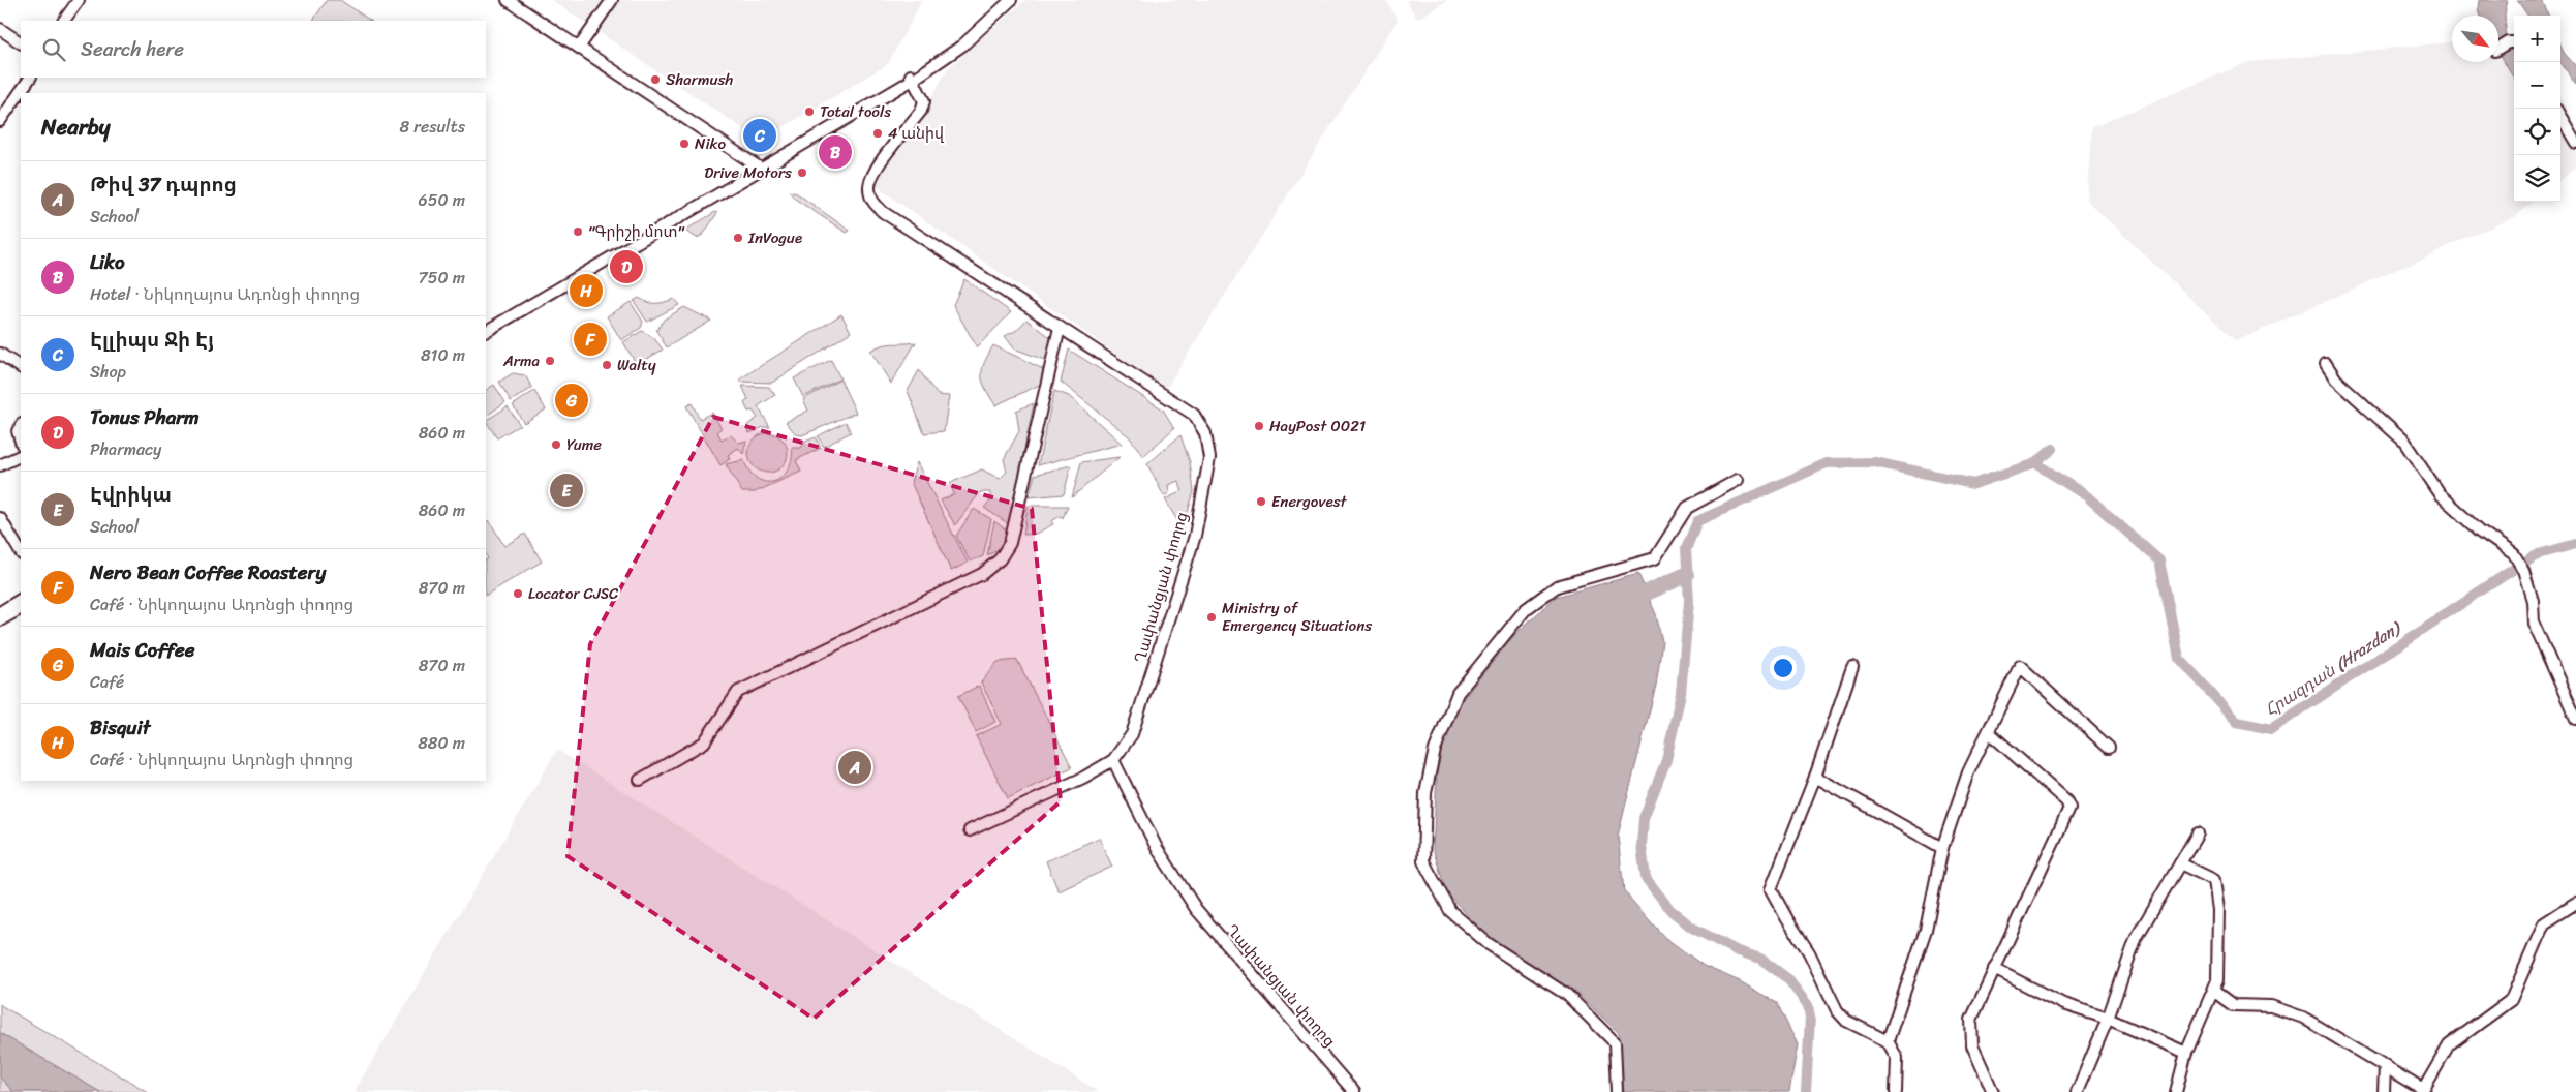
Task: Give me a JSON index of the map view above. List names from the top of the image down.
{
  "streets": {
    "street": ["Ղափանցյան փողոց"]
  },
  "water": ["Հրազդան (Hrazdan)"],
  "places": [
    "Sharmush",
    "Total tools",
    "4 անիվ",
    "Niko",
    "Drive Motors",
    "\"Գրիշի մոտ\"",
    "InVogue",
    "Arma",
    "Walty",
    "HayPost 0021",
    "Yume",
    "Energovest",
    "Locator CJSC",
    "Ministry of Emergency Situations"
  ],
  "north": "bottom right",
  "page": {
    "map_buttons": ["+", "−"],
    "search": "Search here",
    "heading": ["Nearby", "8 results"],
    "pins": [
      "C",
      "B",
      "D",
      "H",
      "F",
      "G",
      "E",
      "A"
    ],
    "list": [
      {
        "mark": "A",
        "name": "Թիվ 37 դպրոց",
        "note": "School",
        "value": "650 m"
      },
      {
        "mark": "B",
        "name": "Liko",
        "note": "Hotel · Նիկողայոս Ադոնցի փողոց",
        "value": "750 m"
      },
      {
        "mark": "C",
        "name": "Էլլիպս Ջի Էյ",
        "note": "Shop",
        "value": "810 m"
      },
      {
        "mark": "D",
        "name": "Tonus Pharm",
        "note": "Pharmacy",
        "value": "860 m"
      },
      {
        "mark": "E",
        "name": "Էվրիկա",
        "note": "School",
        "value": "860 m"
      },
      {
        "mark": "F",
        "name": "Nero Bean Coffee Roastery",
        "note": "Café · Նիկողայոս Ադոնցի փողոց",
        "value": "870 m"
      },
      {
        "mark": "G",
        "name": "Mais Coffee",
        "note": "Café",
        "value": "870 m"
      },
      {
        "mark": "H",
        "name": "Bisquit",
        "note": "Café · Նիկողայոս Ադոնցի փողոց",
        "value": "880 m"
      }
    ]
  }
}
